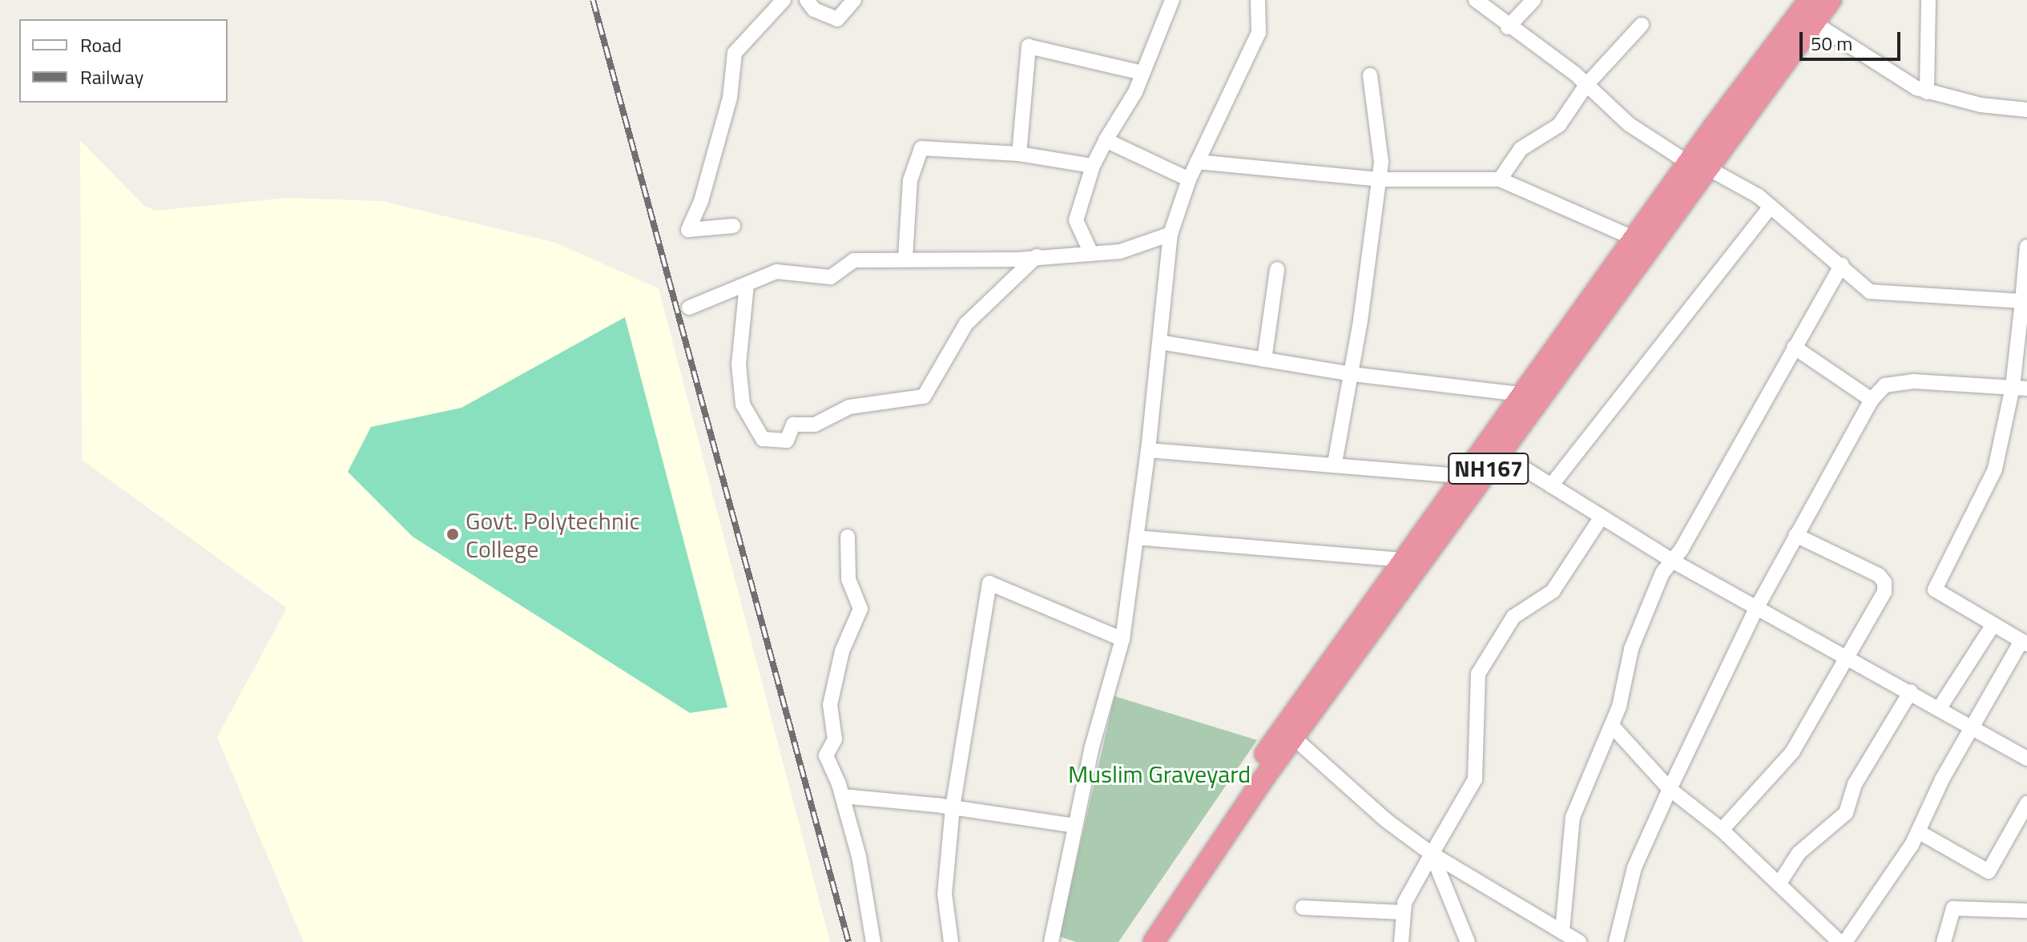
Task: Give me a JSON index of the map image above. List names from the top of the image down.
{
  "streets": {
    "highway": ["NH167"]
  },
  "parks": ["Muslim Graveyard"],
  "places": ["Govt. Polytechnic College"],
  "legend": ["Road", "Railway"],
  "scale_bar": "50 m"
}
